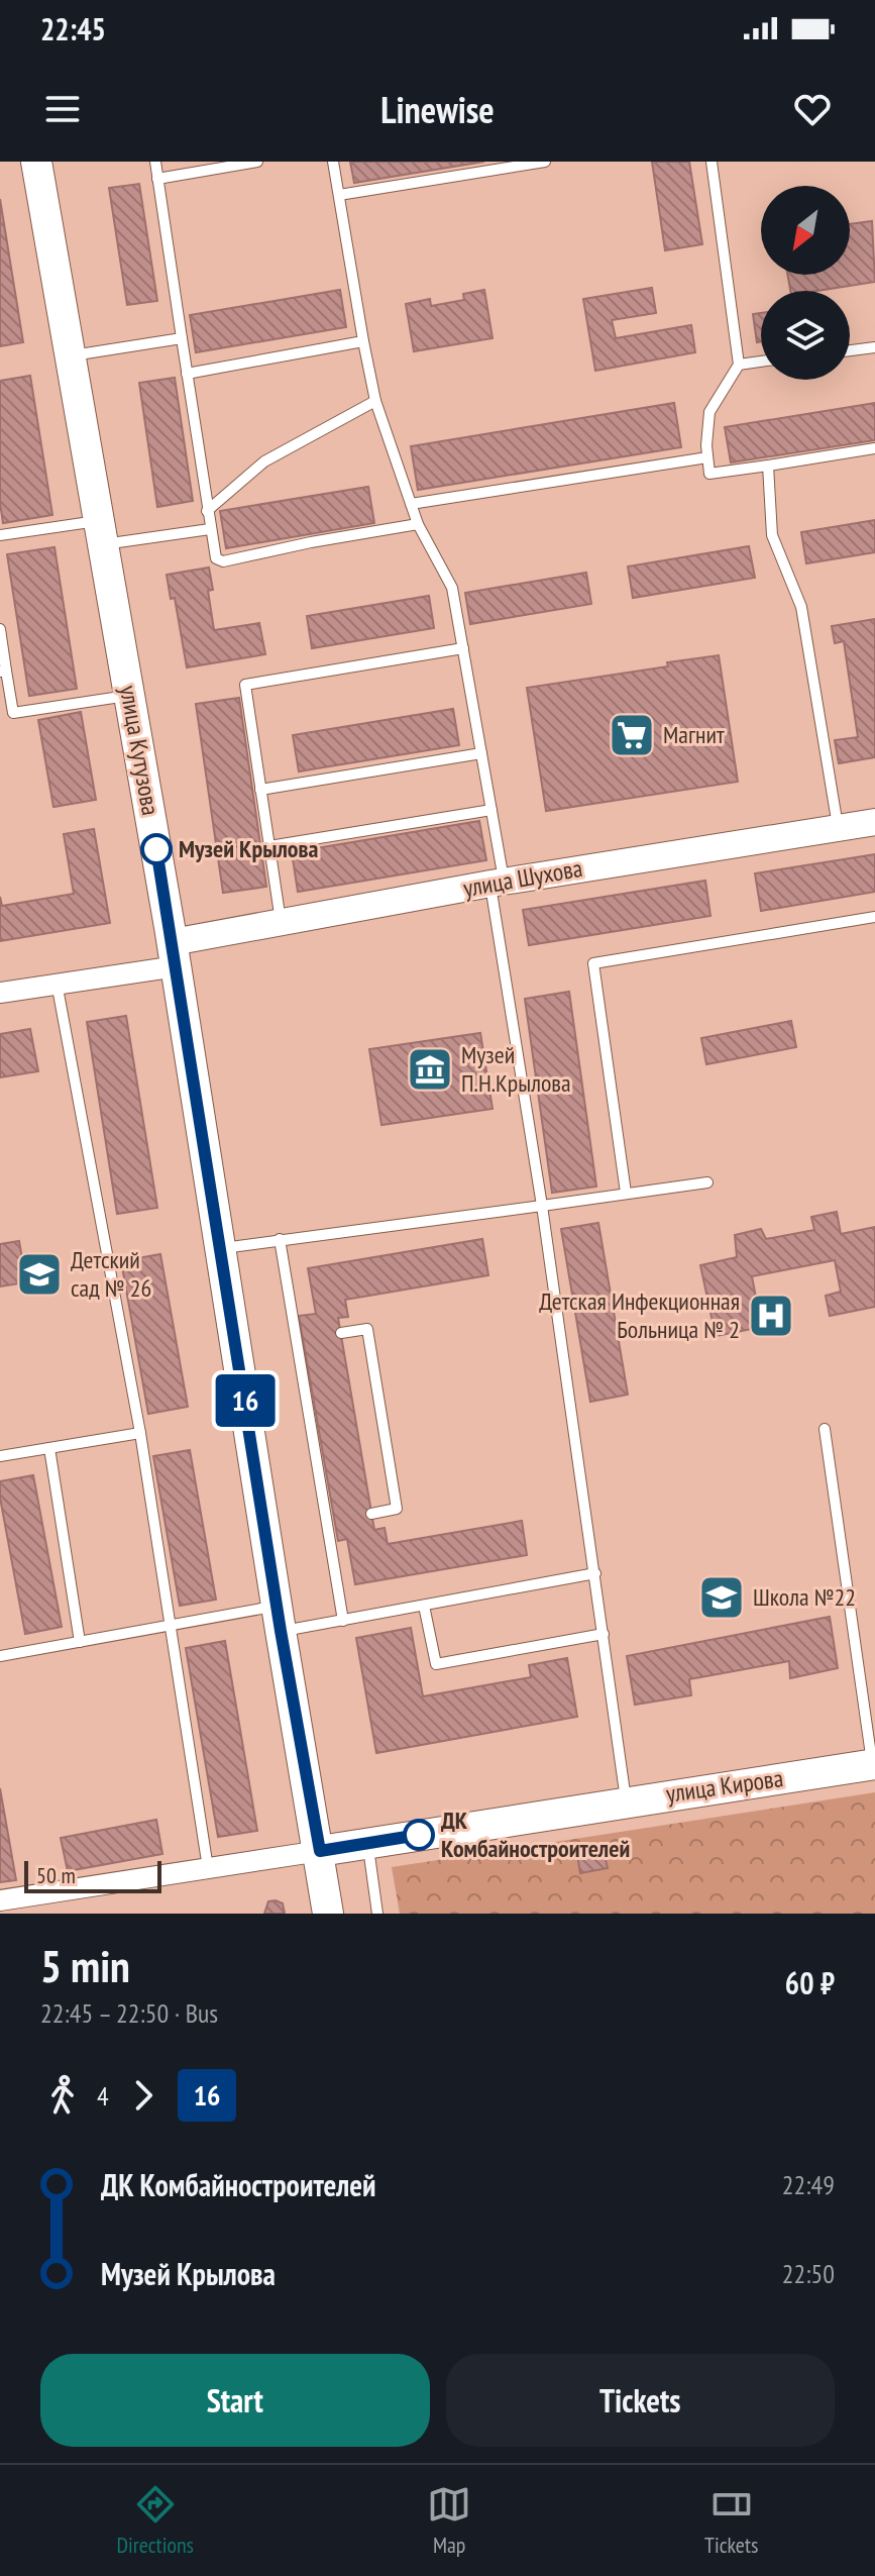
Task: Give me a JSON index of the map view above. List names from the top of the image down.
{
  "streets": {
    "main road": ["улица Кутузова", "улица Кирова"],
    "street": ["улица Шухова"]
  },
  "crossings": [
    ["улица Кутузова", "улица Шухова"],
    ["улица Кутузова", "улица Кирова"]
  ],
  "places": {
    "supermarket": ["Магнит"],
    "other": ["Музей Крылова", "ДК Комбайностроителей"],
    "museum": ["Музей П.Н.Крылова"],
    "school or university": ["Детский сад № 26", "Школа №22"],
    "hospital": ["Детская Инфекционная Больница № 2"]
  },
  "lines": ["bus line 16"],
  "scale_bar": "50 m",
  "north": "bottom left",
  "page": {
    "status": "22:45",
    "header": "Linewise",
    "on_map": "16",
    "scale": "50 m",
    "heading": ["5 min", "22:45 – 22:50 · Bus", "60 ₽"],
    "legs": ["4", "16"],
    "list": [
      {
        "name": "ДК Комбайностроителей",
        "value": "22:49"
      },
      {
        "name": "Музей Крылова",
        "value": "22:50"
      }
    ],
    "buttons": ["Start", "Tickets"],
    "tabs": ["Directions", "Map", "Tickets"]
  }
}
